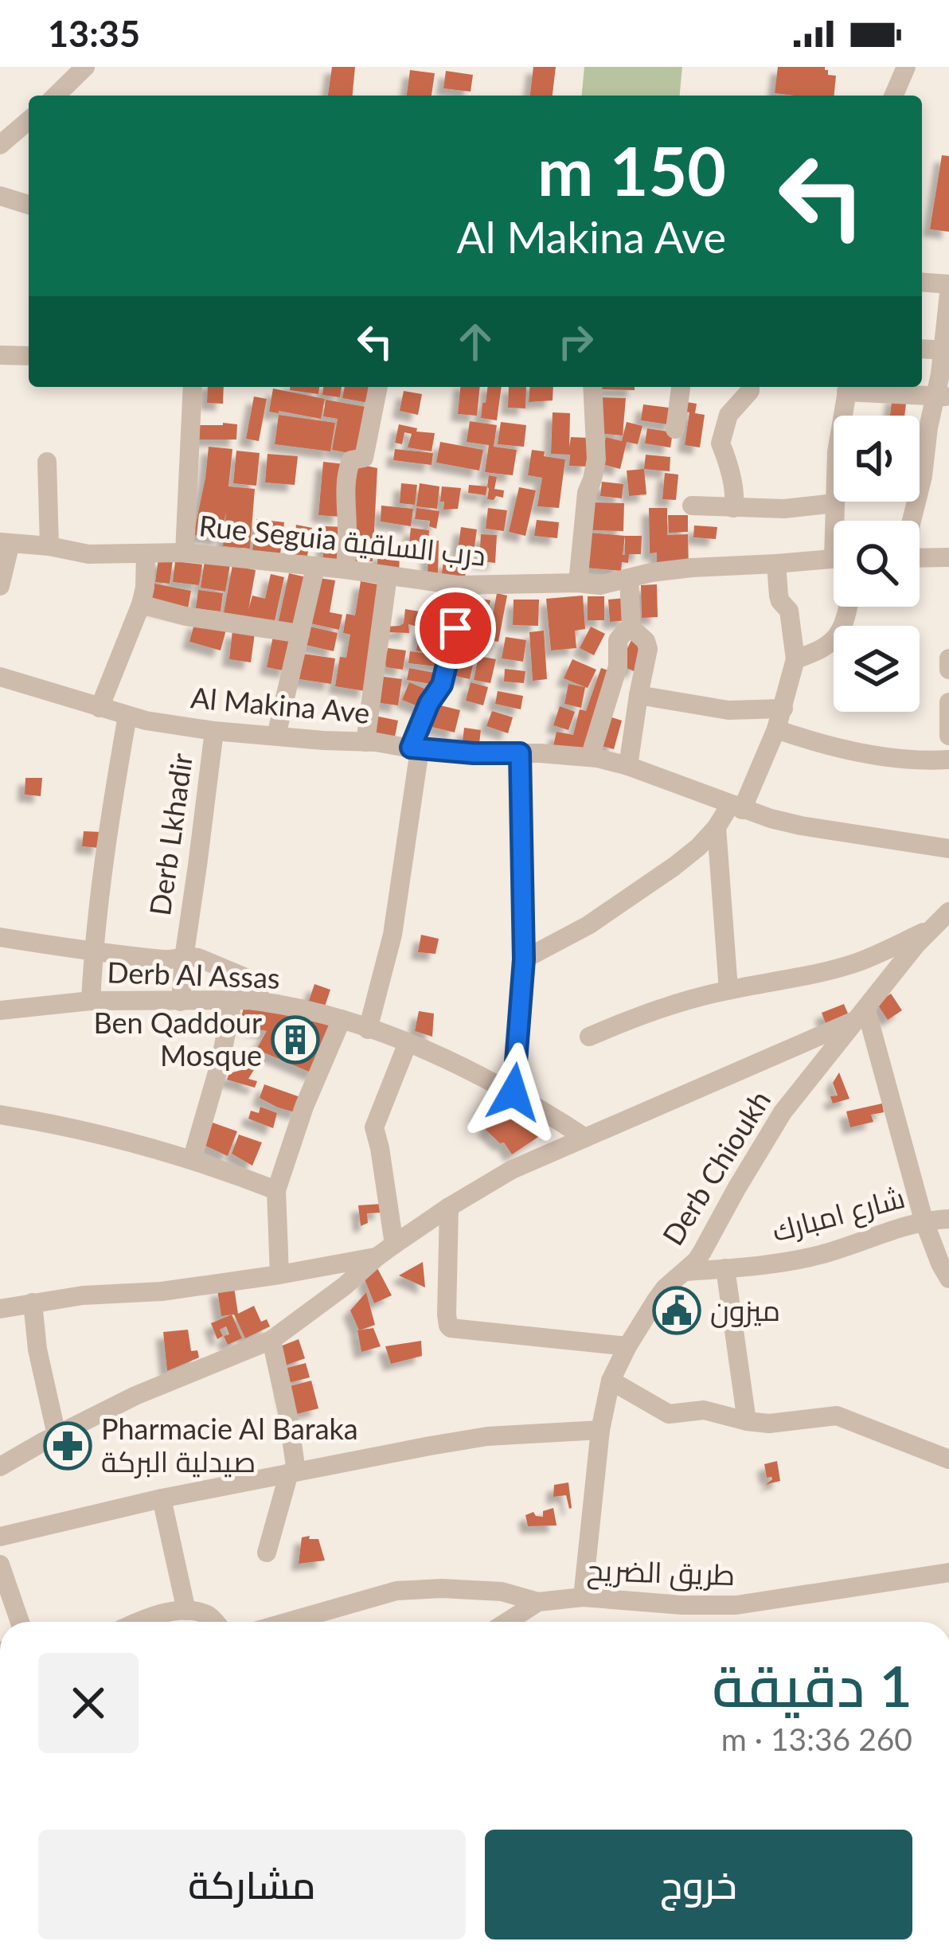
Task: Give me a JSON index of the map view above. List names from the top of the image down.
{
  "streets": {
    "street": [
      "Rue Seguia درب الساقية",
      "Al Makina Ave",
      "Derb Lkhadir",
      "Derb Al Assas",
      "Derb Chioukh",
      "شارع امبارك",
      "طريق الضريح"
    ]
  },
  "crossings": [
    ["Al Makina Ave", "Derb Lkhadir"],
    ["Derb Lkhadir", "Derb Al Assas"],
    ["Derb Chioukh", "شارع امبارك"],
    ["Derb Chioukh", "طريق الضريح"]
  ],
  "places": {
    "building": ["Ben Qaddour Mosque"],
    "public building": ["ميزون"],
    "pharmacy": ["Pharmacie Al Baraka صيدلية البركة"]
  },
  "page": {
    "status": "13:35",
    "turn": ["150 m", "Al Makina Ave"],
    "heading": ["1 دقيقة", "260 m · 13:36"],
    "buttons": ["خروج", "مشاركة"]
  }
}
